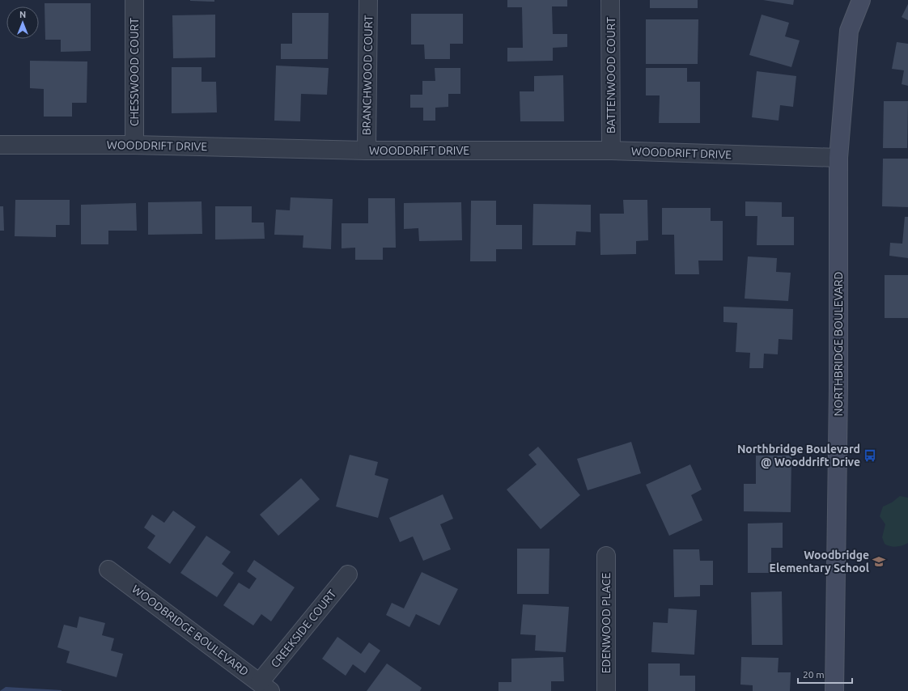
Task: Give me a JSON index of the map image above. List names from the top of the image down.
{
  "streets": {
    "street": [
      "CHESSWOOD COURT",
      "BRANCHWOOD COURT",
      "BATTENWOOD COURT",
      "WOODDRIFT DRIVE",
      "NORTHBRIDGE BOULEVARD",
      "EDENWOOD PLACE",
      "CREEKSIDE COURT",
      "WOODBRIDGE BOULEVARD"
    ]
  },
  "crossings": [
    ["CHESSWOOD COURT", "WOODDRIFT DRIVE"],
    ["BRANCHWOOD COURT", "WOODDRIFT DRIVE"],
    ["BATTENWOOD COURT", "WOODDRIFT DRIVE"],
    ["WOODDRIFT DRIVE", "NORTHBRIDGE BOULEVARD"],
    ["CREEKSIDE COURT", "WOODBRIDGE BOULEVARD"]
  ],
  "places": {
    "bus stop": ["Northbridge Boulevard @ Wooddrift Drive"],
    "school or university": ["Woodbridge Elementary School"]
  },
  "scale_bar": "20 m",
  "north": "top"
}
